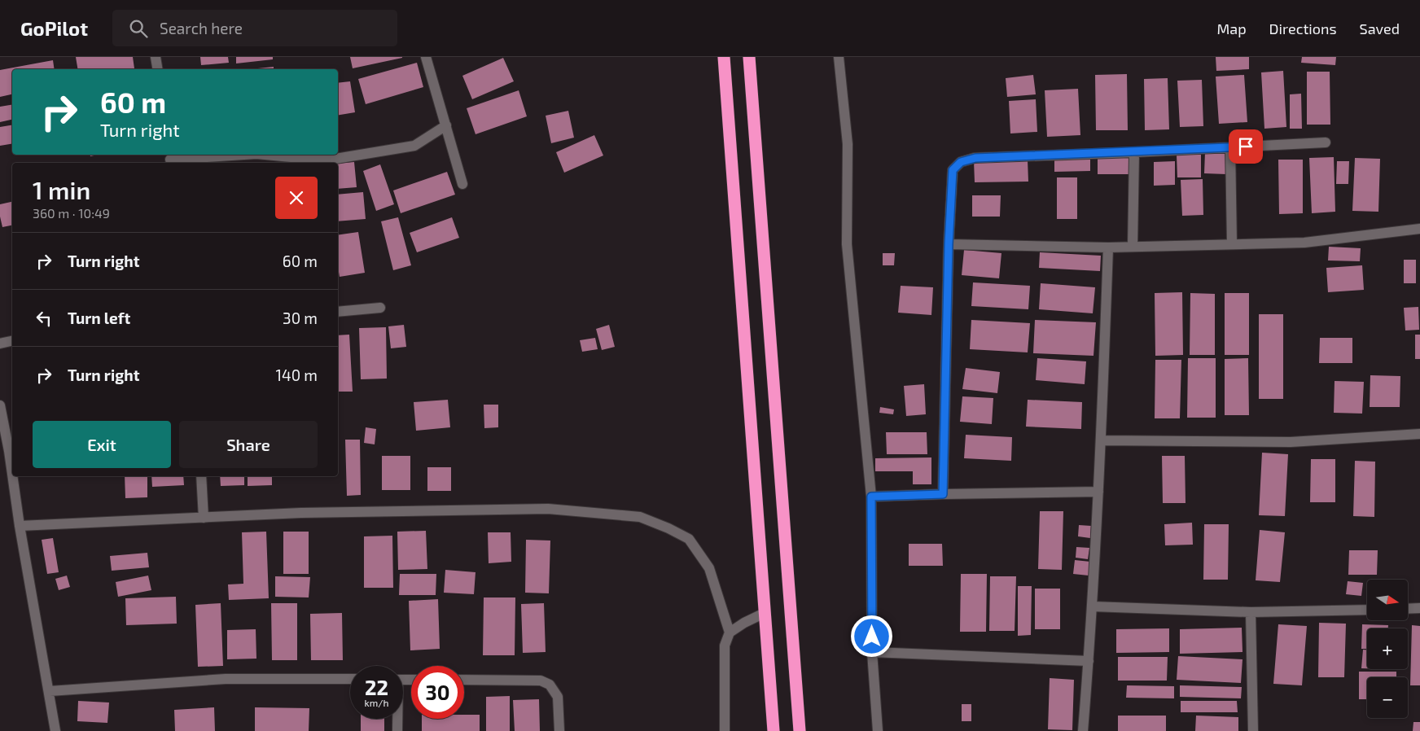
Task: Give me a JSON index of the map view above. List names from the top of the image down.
{
  "north": "right",
  "page": {
    "header": "GoPilot",
    "search": "Search here",
    "nav": ["Map", "Directions", "Saved"],
    "turn": ["60 m", "Turn right"],
    "heading": ["1 min", "360 m · 10:49"],
    "list": [
      {
        "name": "Turn right",
        "value": "60 m"
      },
      {
        "name": "Turn left",
        "value": "30 m"
      },
      {
        "name": "Turn right",
        "value": "140 m"
      }
    ],
    "buttons": ["Exit", "Share"],
    "map_buttons": ["+", "−"],
    "speed": "22 km/h",
    "limit": "30"
  }
}
